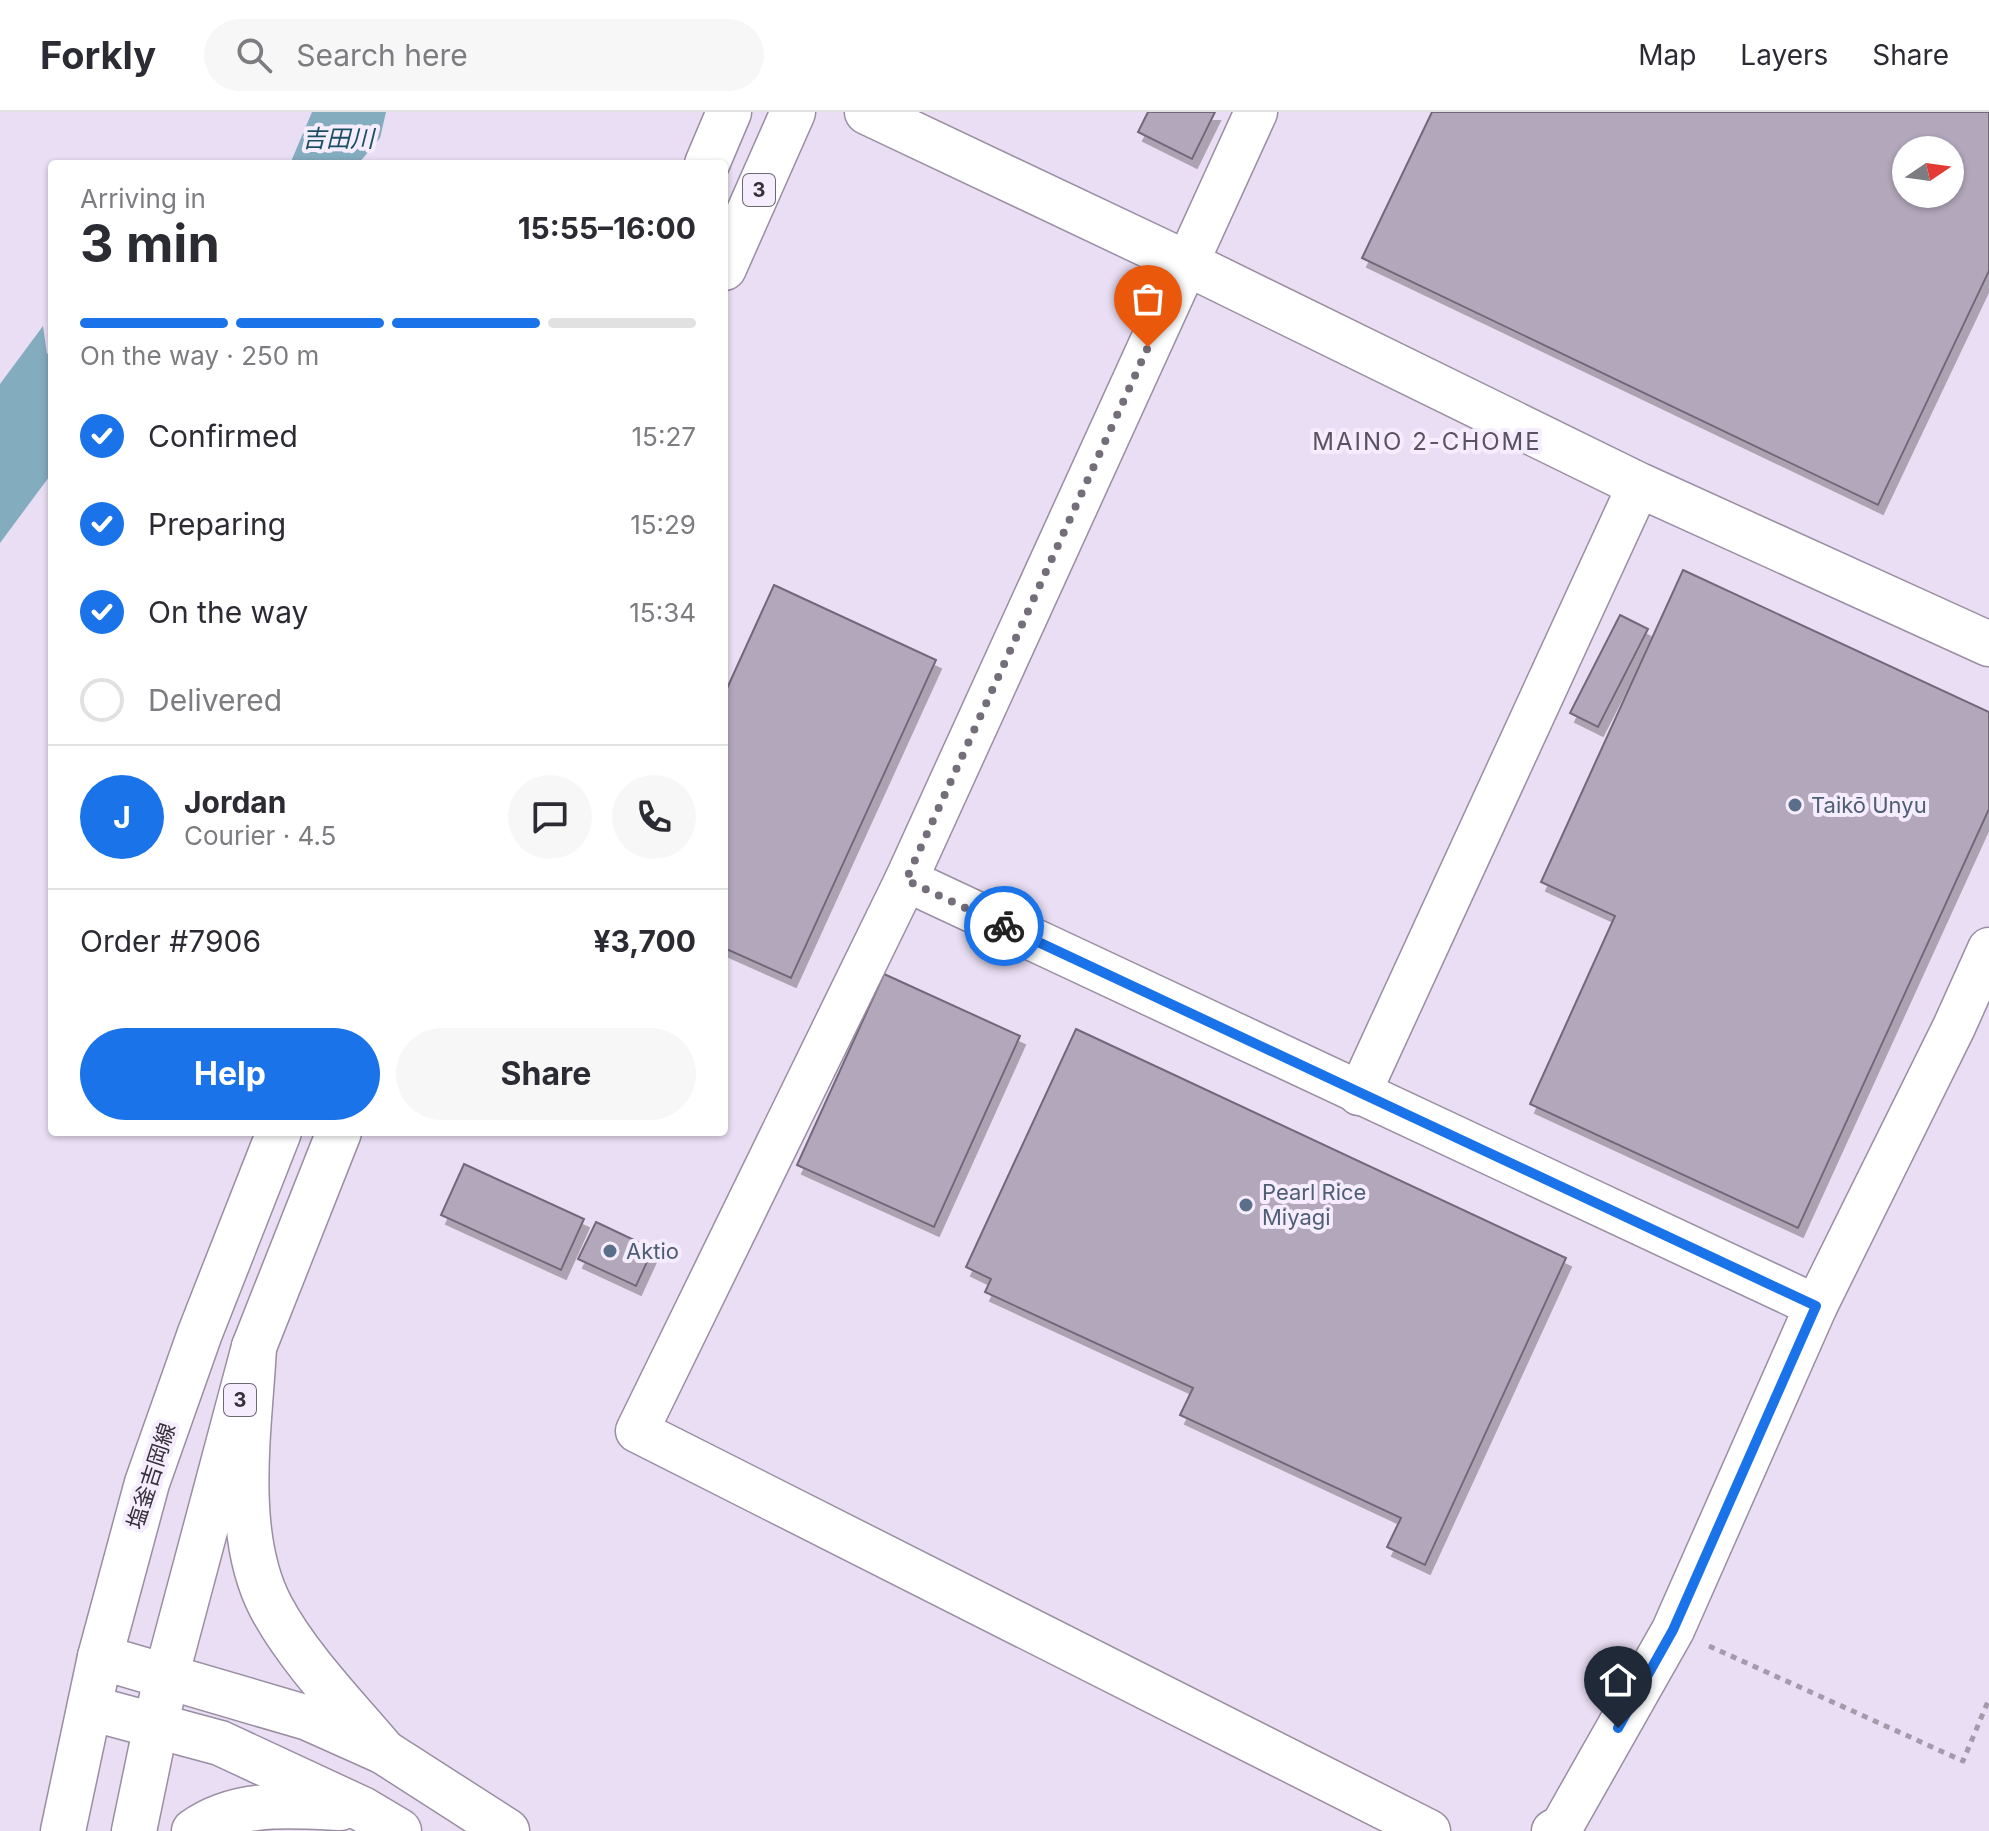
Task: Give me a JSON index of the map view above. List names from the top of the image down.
{
  "streets": {
    "main road": ["3", "塩釜吉岡線"]
  },
  "districts": ["MAINO 2-CHOME"],
  "water": ["吉田川"],
  "places": ["Taikō Unyu", "Pearl Rice Miyagi", "Aktio"],
  "north": "right",
  "page": {
    "header": "Forkly",
    "search": "Search here",
    "nav": ["Map", "Layers", "Share"],
    "heading": ["3 min", "Arriving in", "15:55–16:00"],
    "panel": [
      "Jordan",
      "Courier · 4.5",
      "Order #7906",
      "¥3,700"
    ],
    "bar": "On the way · 250 m",
    "list": [
      ["Confirmed", "15:27"],
      ["Preparing", "15:29"],
      ["On the way", "15:34"],
      "Delivered"
    ],
    "round": "J",
    "buttons": ["Help", "Share"]
  }
}
